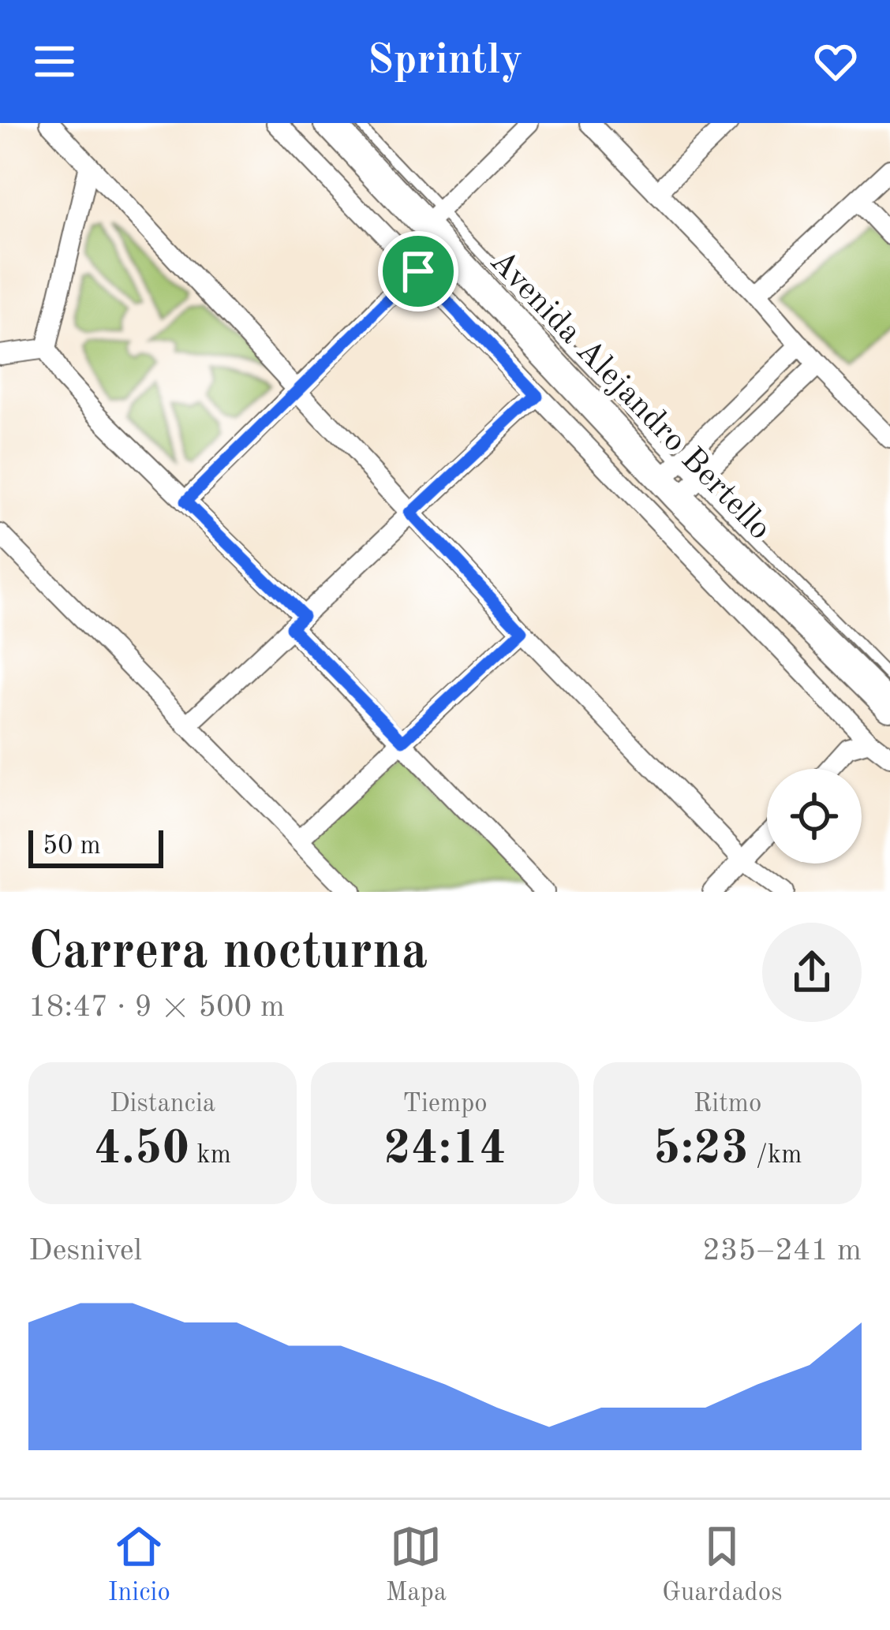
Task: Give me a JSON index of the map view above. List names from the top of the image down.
{
  "streets": {
    "main road": ["Avenida Alejandro Bertello"]
  },
  "scale_bar": "50 m",
  "page": {
    "header": "Sprintly",
    "scale": "50 m",
    "heading": ["Carrera nocturna", "18:47 · 9 × 500 m"],
    "stats": [
      ["Distancia", "4.50 km"],
      ["Tiempo", "24:14"],
      ["Ritmo", "5:23 /km"]
    ],
    "chart": ["Desnivel", "235–241 m"],
    "tabs": ["Inicio", "Mapa", "Guardados"]
  }
}
